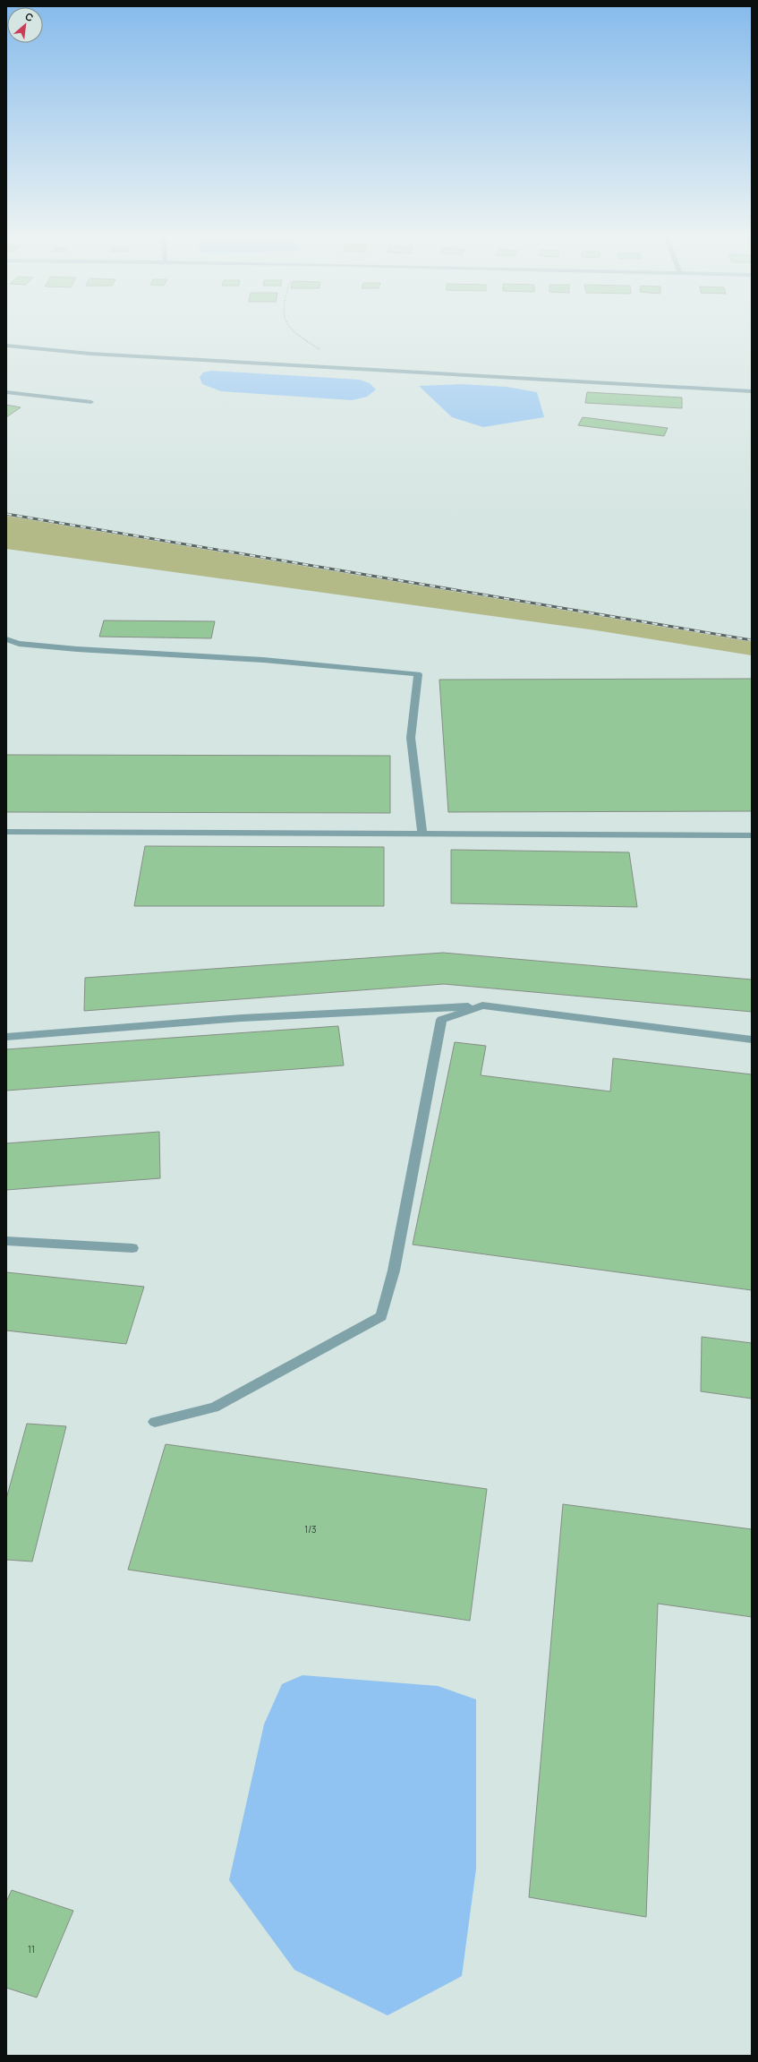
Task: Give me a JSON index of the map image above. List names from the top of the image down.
{
  "house_numbers": ["1/3", "11"],
  "north": "top right"
}
